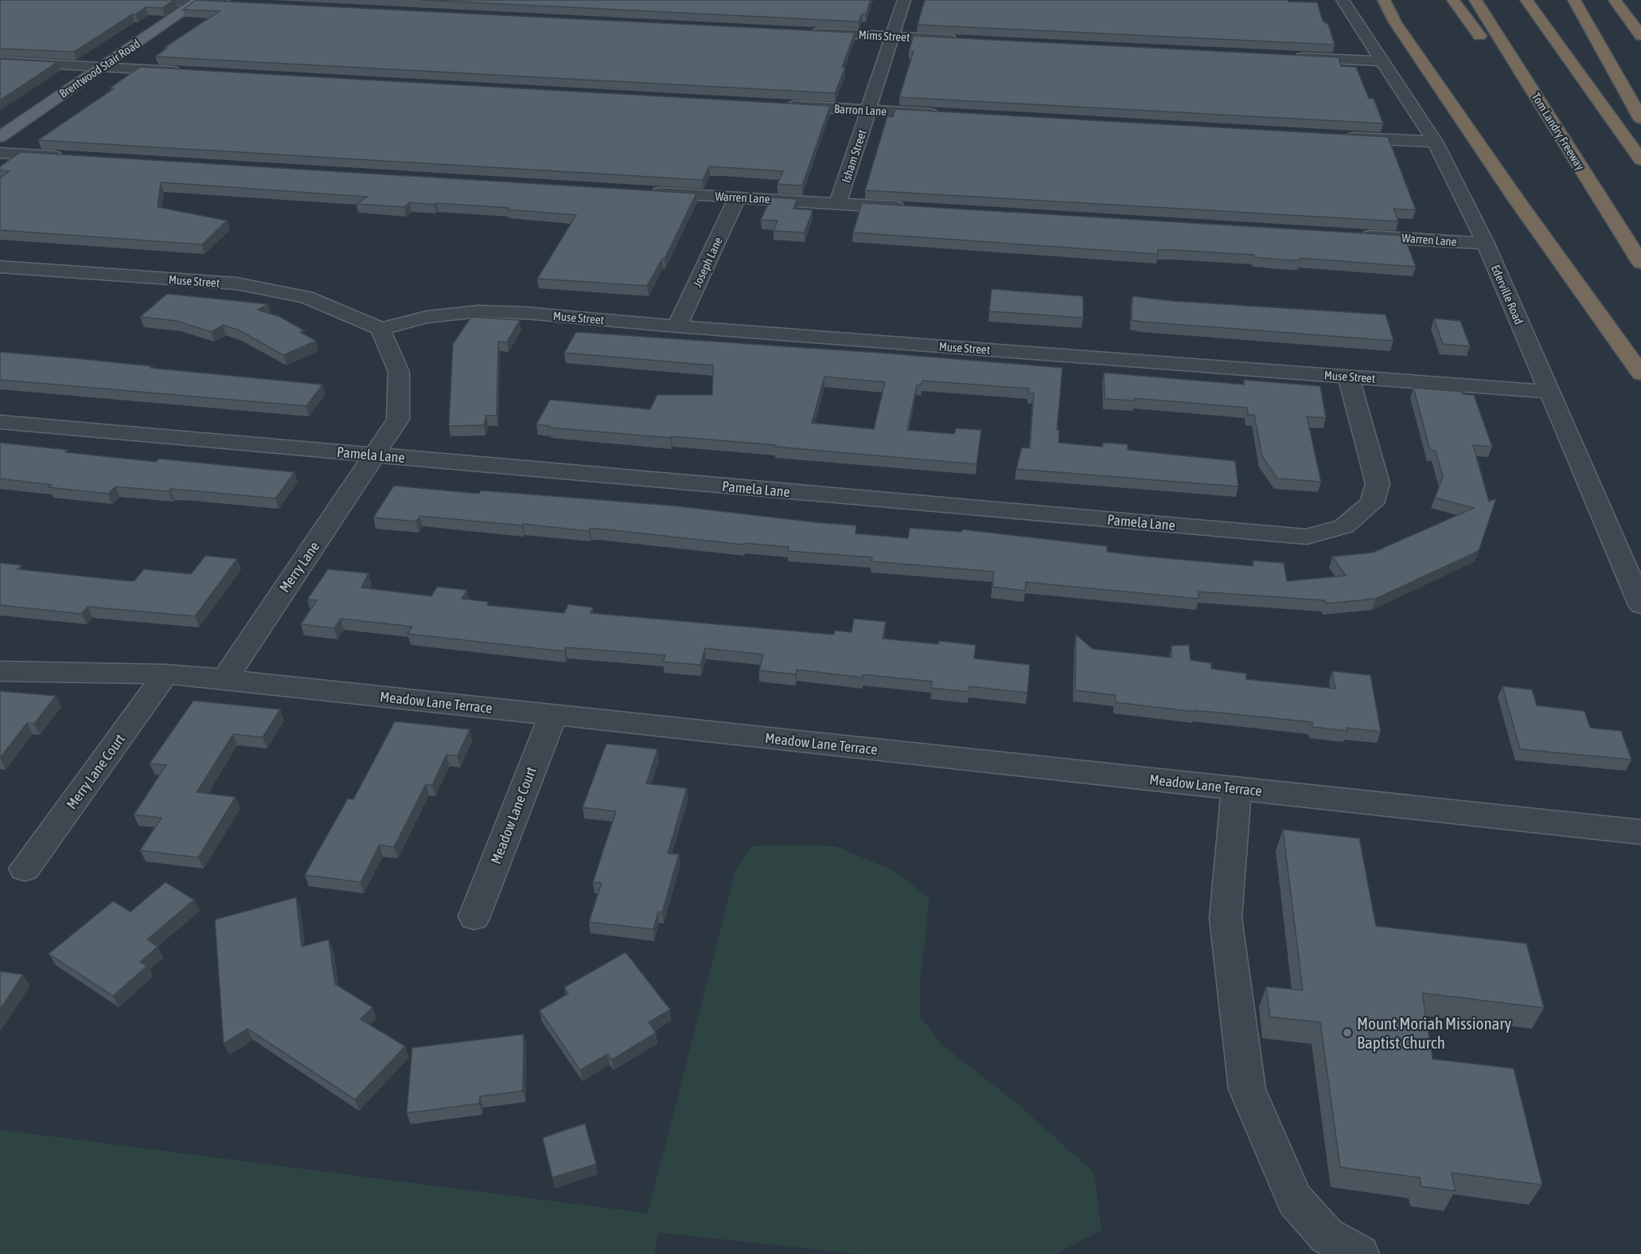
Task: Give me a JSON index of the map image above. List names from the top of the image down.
{
  "streets": {
    "highway": ["Tom Landry Freeway"],
    "main road": ["Brentwood Stair Road"],
    "street": [
      "Mims Street",
      "Barron Lane",
      "Isham Street",
      "Warren Lane",
      "Joseph Lane",
      "Muse Street",
      "Ederville Road",
      "Pamela Lane",
      "Merry Lane",
      "Meadow Lane Terrace",
      "Merry Lane Court",
      "Meadow Lane Court"
    ]
  },
  "crossings": [
    ["Mims Street", "Isham Street"],
    ["Barron Lane", "Isham Street"],
    ["Isham Street", "Warren Lane"],
    ["Warren Lane", "Joseph Lane"],
    ["Warren Lane", "Ederville Road"],
    ["Joseph Lane", "Muse Street"],
    ["Muse Street", "Ederville Road"],
    ["Muse Street", "Pamela Lane"],
    ["Pamela Lane", "Merry Lane"],
    ["Merry Lane", "Meadow Lane Terrace"],
    ["Meadow Lane Terrace", "Merry Lane Court"],
    ["Meadow Lane Terrace", "Meadow Lane Court"]
  ],
  "places": ["Mount Moriah Missionary Baptist Church"]
}
